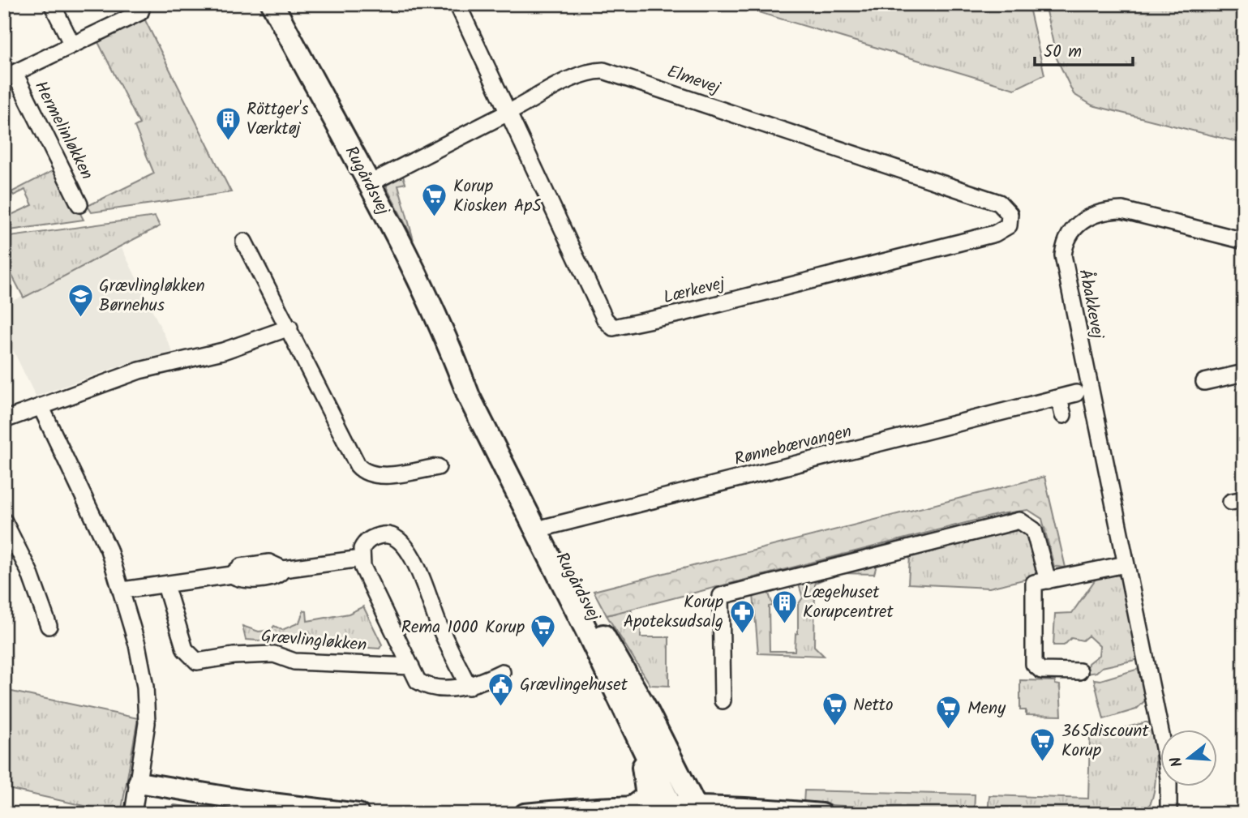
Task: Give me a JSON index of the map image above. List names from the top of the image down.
{
  "streets": {
    "main road": ["Rugårdsvej"],
    "street": [
      "Elmevej",
      "Hermelinløkken",
      "Lærkevej",
      "Åbakkevej",
      "Rønnebærvangen",
      "Grævlingløkken"
    ]
  },
  "crossings": [
    ["Elmevej", "Rugårdsvej"],
    ["Elmevej", "Lærkevej"],
    ["Rugårdsvej", "Rønnebærvangen"]
  ],
  "places": {
    "building": ["Röttger's Værktøj", "Lægehuset Korupcentret"],
    "supermarket": [
      "Korup Kiosken ApS",
      "Rema 1000 Korup",
      "Netto",
      "Meny",
      "365discount Korup"
    ],
    "school or university": ["Grævlingløkken Børnehus"],
    "pharmacy": ["Korup Apoteksudsalg"],
    "public building": ["Grævlingehuset"]
  },
  "scale_bar": "50 m",
  "north": "left"
}
